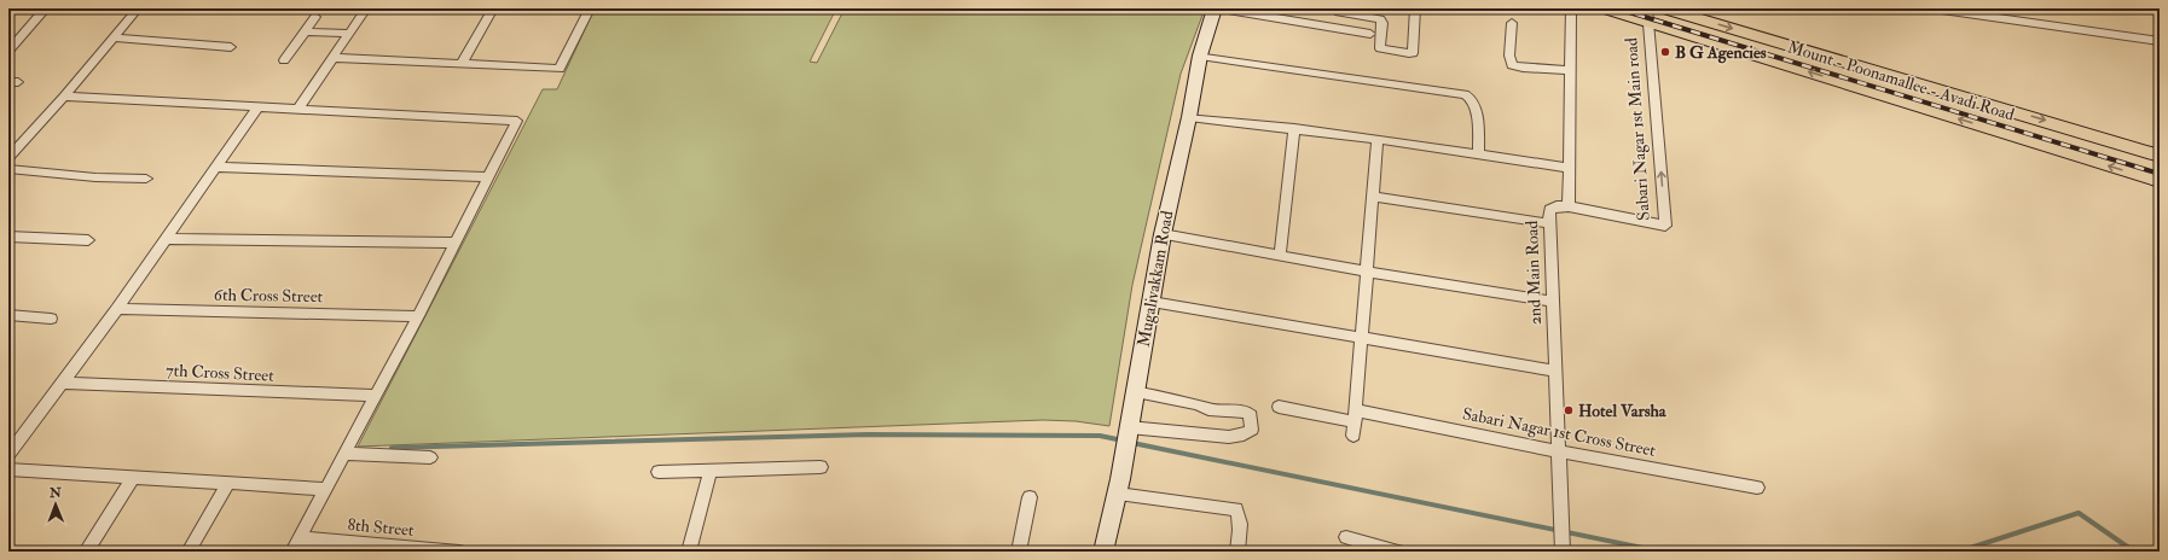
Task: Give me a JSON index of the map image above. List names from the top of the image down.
{
  "streets": {
    "main road": ["Mount - Poonamallee - Avadi Road"],
    "street": [
      "Sabari Nagar 1st Main road",
      "2nd Main Road",
      "Mugalivakkam Road",
      "6th Cross Street",
      "7th Cross Street",
      "Sabari Nagar 1st Cross Street",
      "8th Street"
    ]
  },
  "crossings": [
    ["Mount - Poonamallee - Avadi Road", "Sabari Nagar 1st Main road"],
    ["Sabari Nagar 1st Main road", "2nd Main Road"],
    ["2nd Main Road", "Sabari Nagar 1st Cross Street"]
  ],
  "places": ["B G Agencies", "Hotel Varsha"],
  "north": "top"
}
